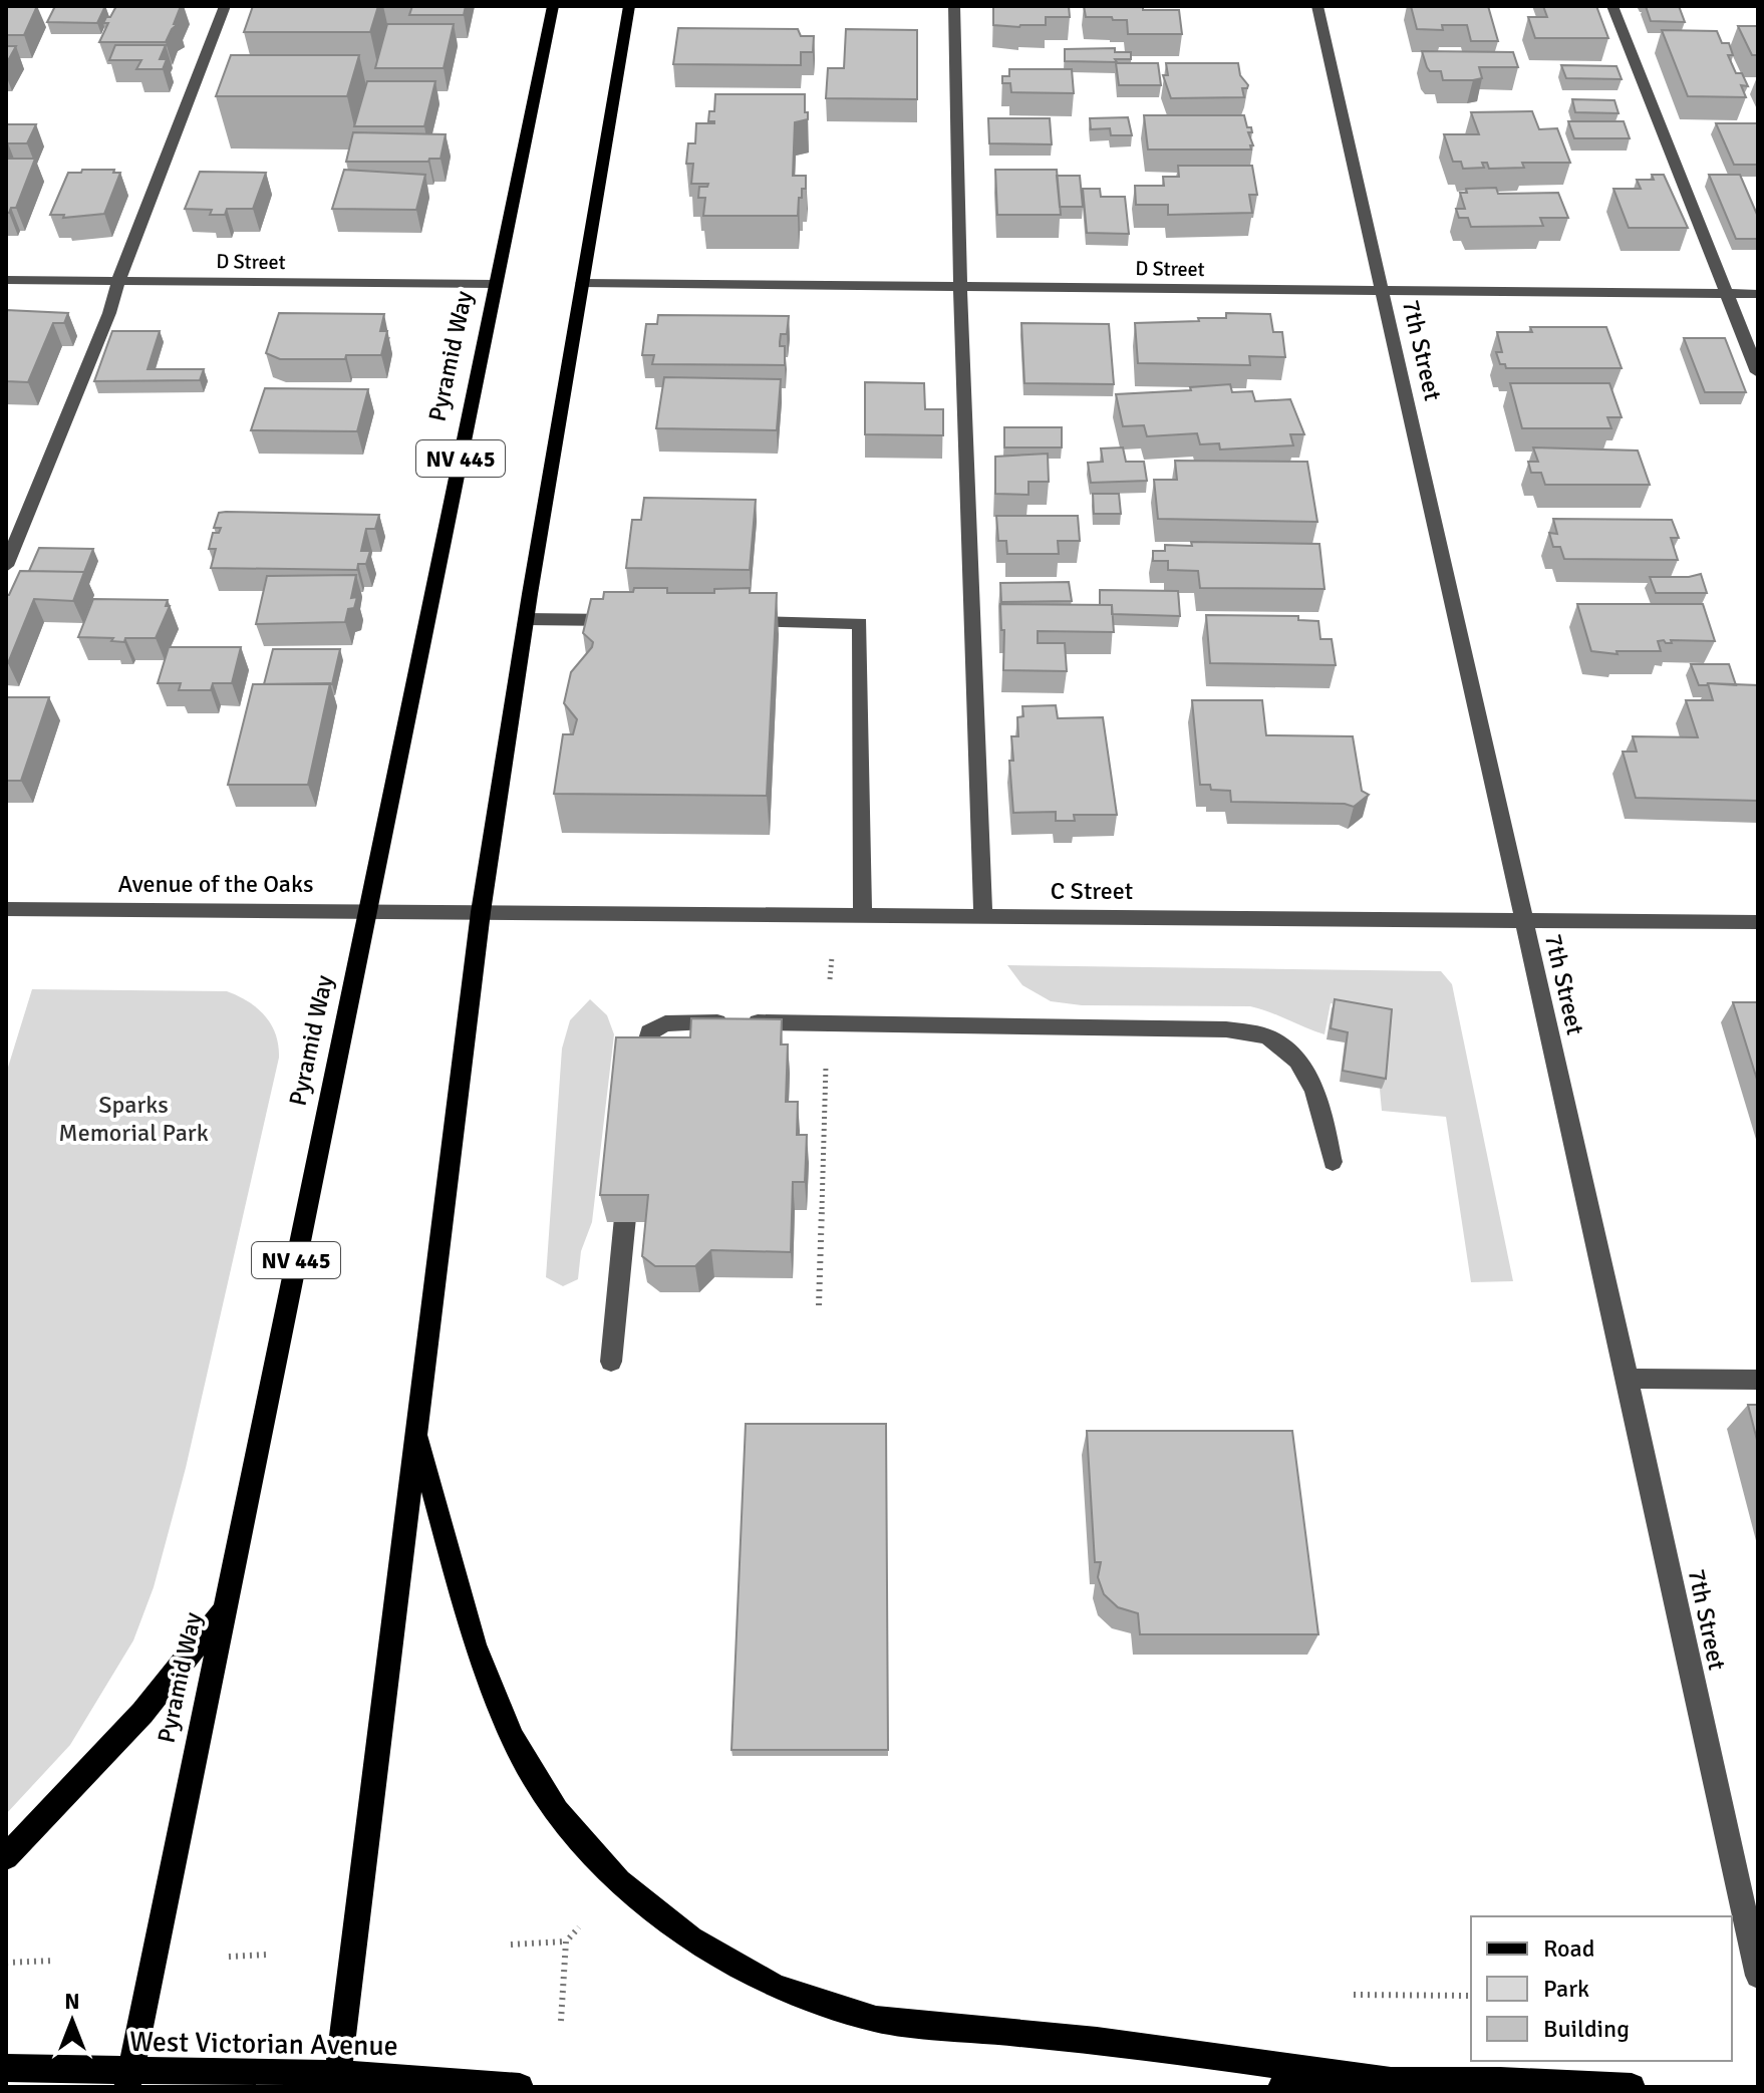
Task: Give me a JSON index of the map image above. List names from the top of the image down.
{
  "streets": {
    "main road": ["Pyramid Way", "NV 445", "West Victorian Avenue"],
    "street": [
      "D Street",
      "7th Street",
      "Avenue of the Oaks",
      "C Street"
    ]
  },
  "crossings": [
    ["D Street", "7th Street"],
    ["D Street", "Pyramid Way"],
    ["7th Street", "C Street"],
    ["Pyramid Way", "Avenue of the Oaks"],
    ["Pyramid Way", "West Victorian Avenue"],
    ["Avenue of the Oaks", "C Street"]
  ],
  "parks": ["Sparks Memorial Park"],
  "legend": ["Road", "Park", "Building"],
  "north": "top"
}
